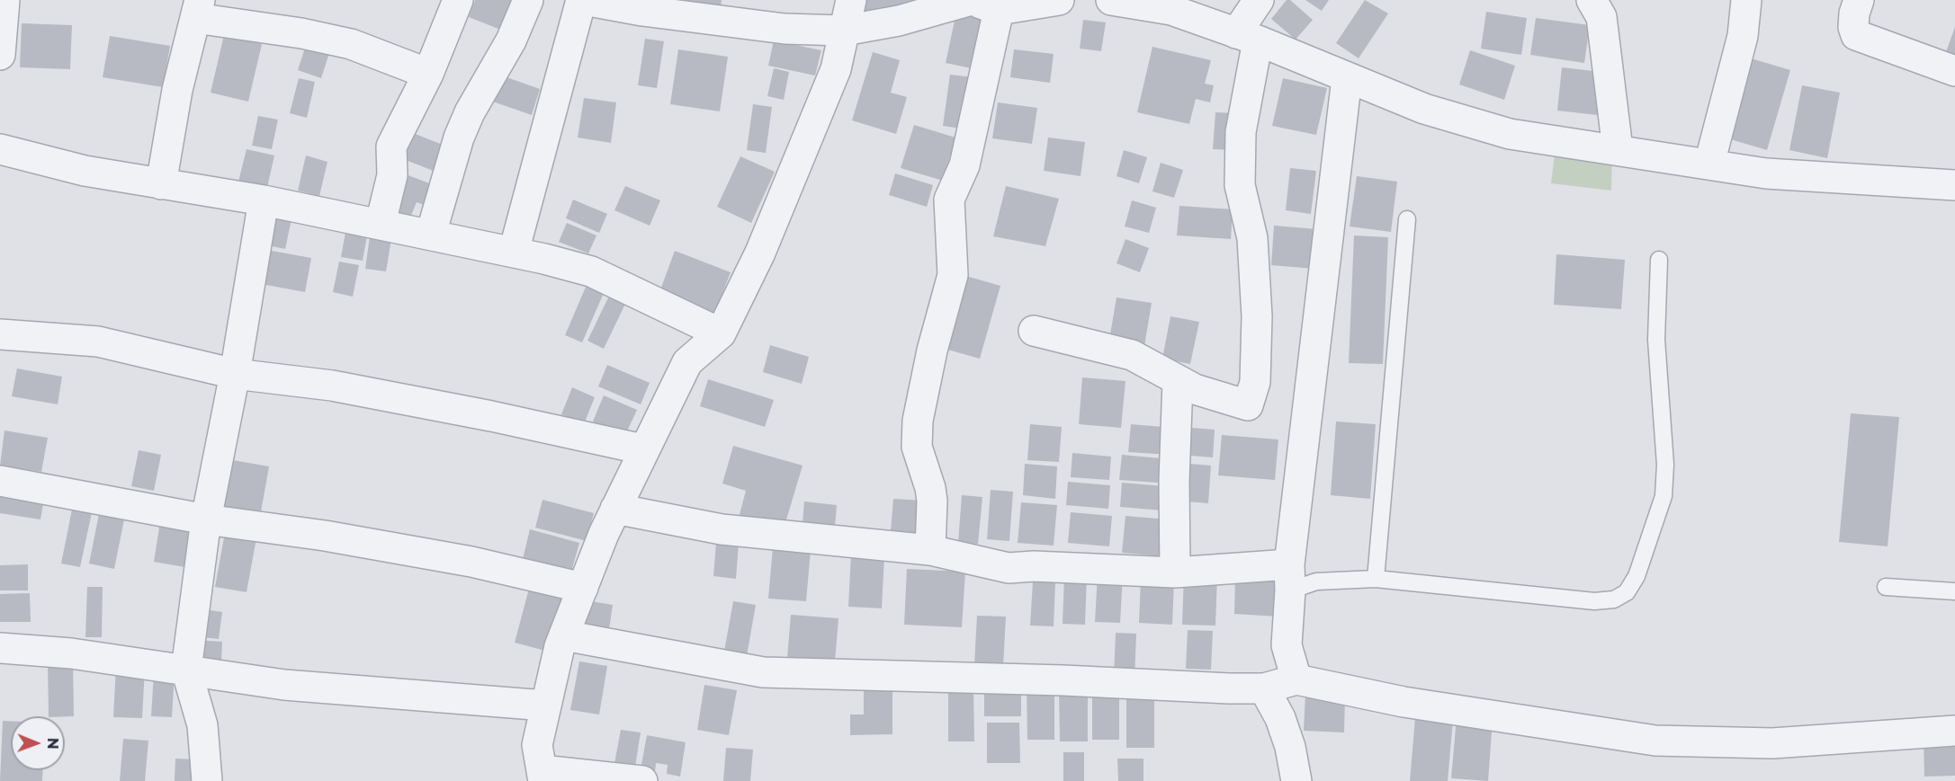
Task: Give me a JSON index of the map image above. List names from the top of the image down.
{
  "north": "right"
}
